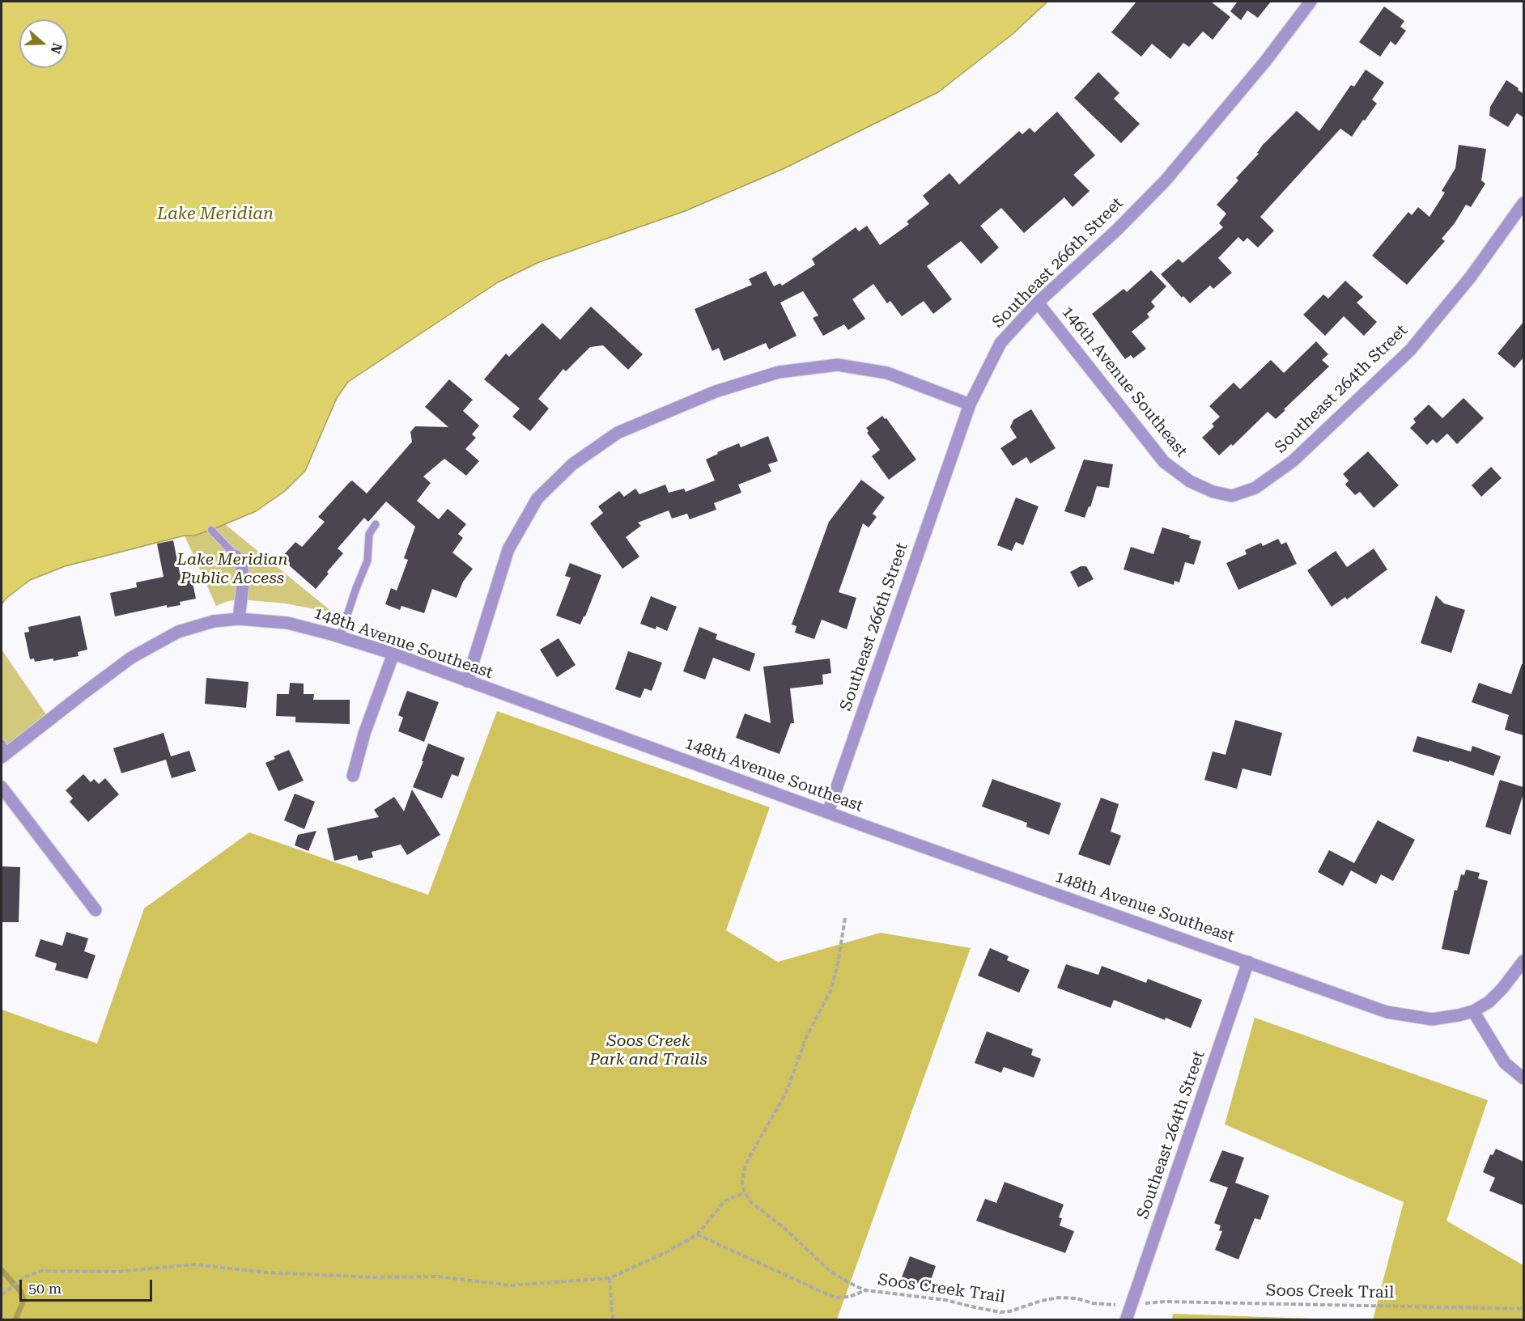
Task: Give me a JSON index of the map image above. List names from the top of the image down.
{
  "streets": {
    "street": [
      "Southeast 266th Street",
      "146th Avenue Southeast",
      "Southeast 264th Street",
      "148th Avenue Southeast"
    ],
    "path": ["Soos Creek Trail"]
  },
  "crossings": [
    ["Southeast 266th Street", "146th Avenue Southeast"],
    ["Southeast 266th Street", "148th Avenue Southeast"],
    ["146th Avenue Southeast", "Southeast 264th Street"],
    ["Southeast 264th Street", "148th Avenue Southeast"],
    ["Southeast 264th Street", "Soos Creek Trail"]
  ],
  "water": ["Lake Meridian"],
  "parks": ["Lake Meridian Public Access", "Soos Creek Park and Trails"],
  "scale_bar": "50 m",
  "north": "right"
}
